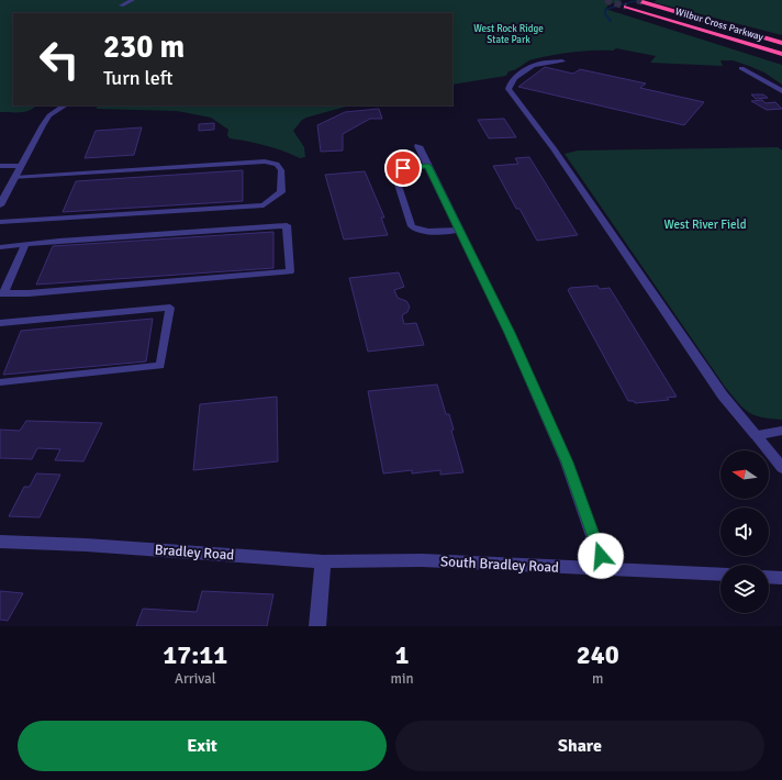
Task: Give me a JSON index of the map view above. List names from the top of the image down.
{
  "streets": {
    "highway": ["Wilbur Cross Parkway"],
    "street": ["Bradley Road", "South Bradley Road"]
  },
  "crossings": [
    ["Bradley Road", "South Bradley Road"]
  ],
  "parks": ["West Rock Ridge State Park", "West River Field"],
  "north": "left",
  "page": {
    "turn": ["230 m", "Turn left"],
    "eta": [
      "17:11",
      "Arrival",
      "1",
      "min",
      "240",
      "m"
    ],
    "buttons": ["Exit", "Share"]
  }
}
